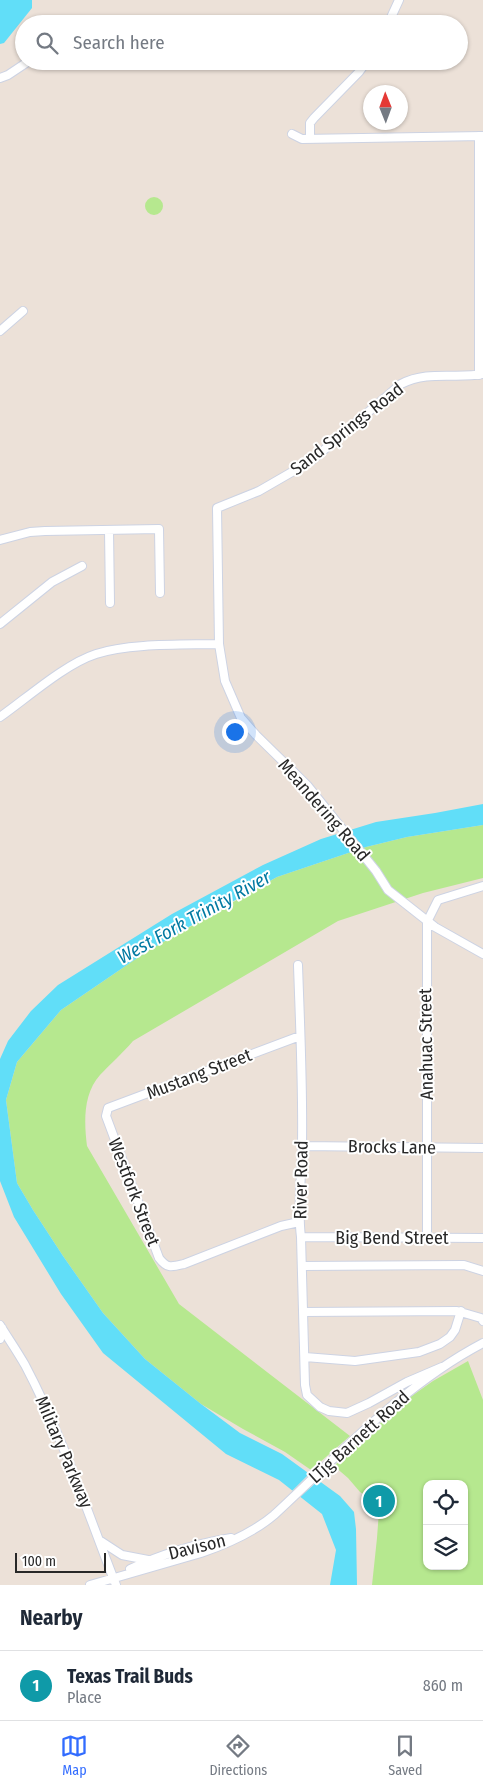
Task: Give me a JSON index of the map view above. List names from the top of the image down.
{
  "streets": {
    "street": [
      "Sand Springs Road",
      "Meandering Road",
      "Anahuac Street",
      "Mustang Street",
      "Brocks Lane",
      "River Road",
      "Westfork Street",
      "Big Bend Street",
      "LTjg Barnett Road",
      "Military Parkway",
      "Davison"
    ]
  },
  "crossings": [
    ["Sand Springs Road", "Meandering Road"],
    ["Meandering Road", "Anahuac Street"],
    ["Anahuac Street", "Brocks Lane"],
    ["Anahuac Street", "Big Bend Street"],
    ["Mustang Street", "River Road"],
    ["Mustang Street", "Westfork Street"],
    ["Brocks Lane", "River Road"],
    ["River Road", "Westfork Street"],
    ["River Road", "Big Bend Street"],
    ["River Road", "LTjg Barnett Road"],
    ["LTjg Barnett Road", "Davison"],
    ["Military Parkway", "Davison"]
  ],
  "water": ["West Fork Trinity River"],
  "scale_bar": "100 m",
  "north": "top",
  "page": {
    "search": "Search here",
    "pins": "1",
    "scale": "100 m",
    "heading": "Nearby",
    "list": [
      {
        "mark": "1",
        "name": "Texas Trail Buds",
        "note": "Place",
        "value": "860 m"
      }
    ],
    "nav": ["Map", "Directions", "Saved"]
  }
}
